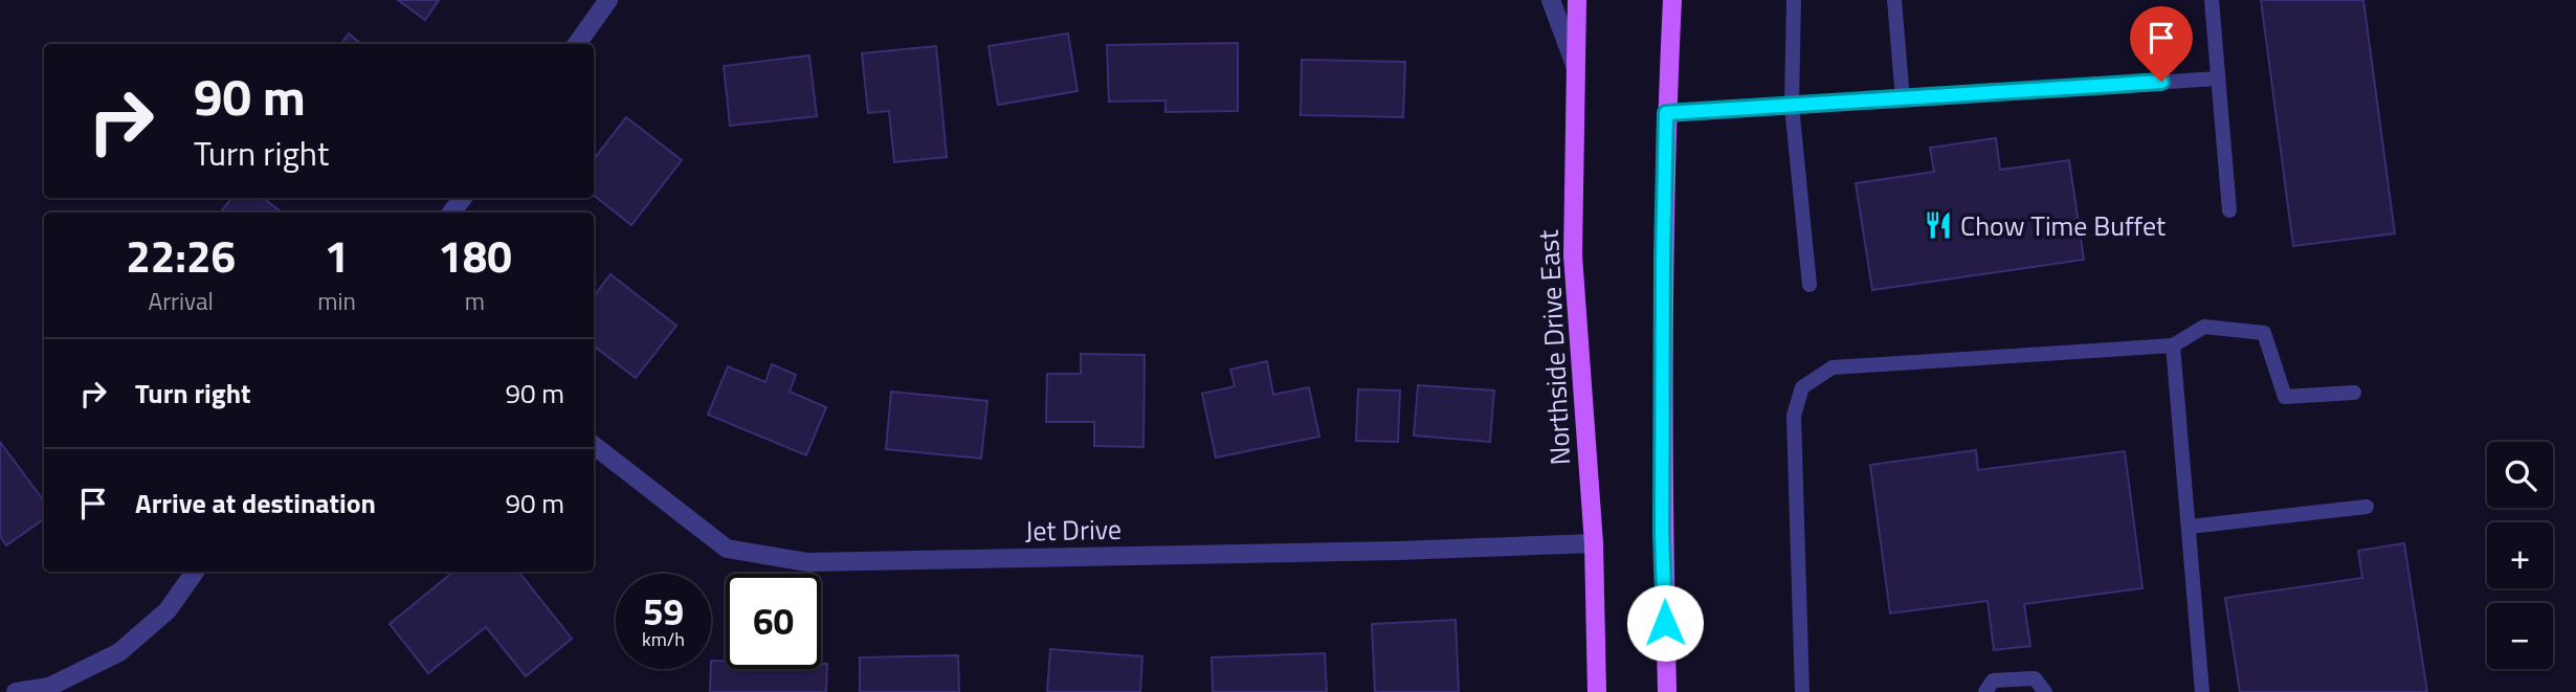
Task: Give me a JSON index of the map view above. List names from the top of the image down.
{
  "streets": {
    "main road": ["Northside Drive East"],
    "street": ["Jet Drive"]
  },
  "crossings": [
    ["Northside Drive East", "Jet Drive"]
  ],
  "places": {
    "restaurant": ["Chow Time Buffet"]
  },
  "page": {
    "turn": ["90 m", "Turn right"],
    "eta": [
      "22:26",
      "Arrival",
      "1",
      "min",
      "180",
      "m"
    ],
    "list": [
      {
        "name": "Turn right",
        "value": "90 m"
      },
      {
        "name": "Arrive at destination",
        "value": "90 m"
      }
    ],
    "map_buttons": ["+", "−"],
    "speed": "59 km/h",
    "limit": "60"
  }
}
